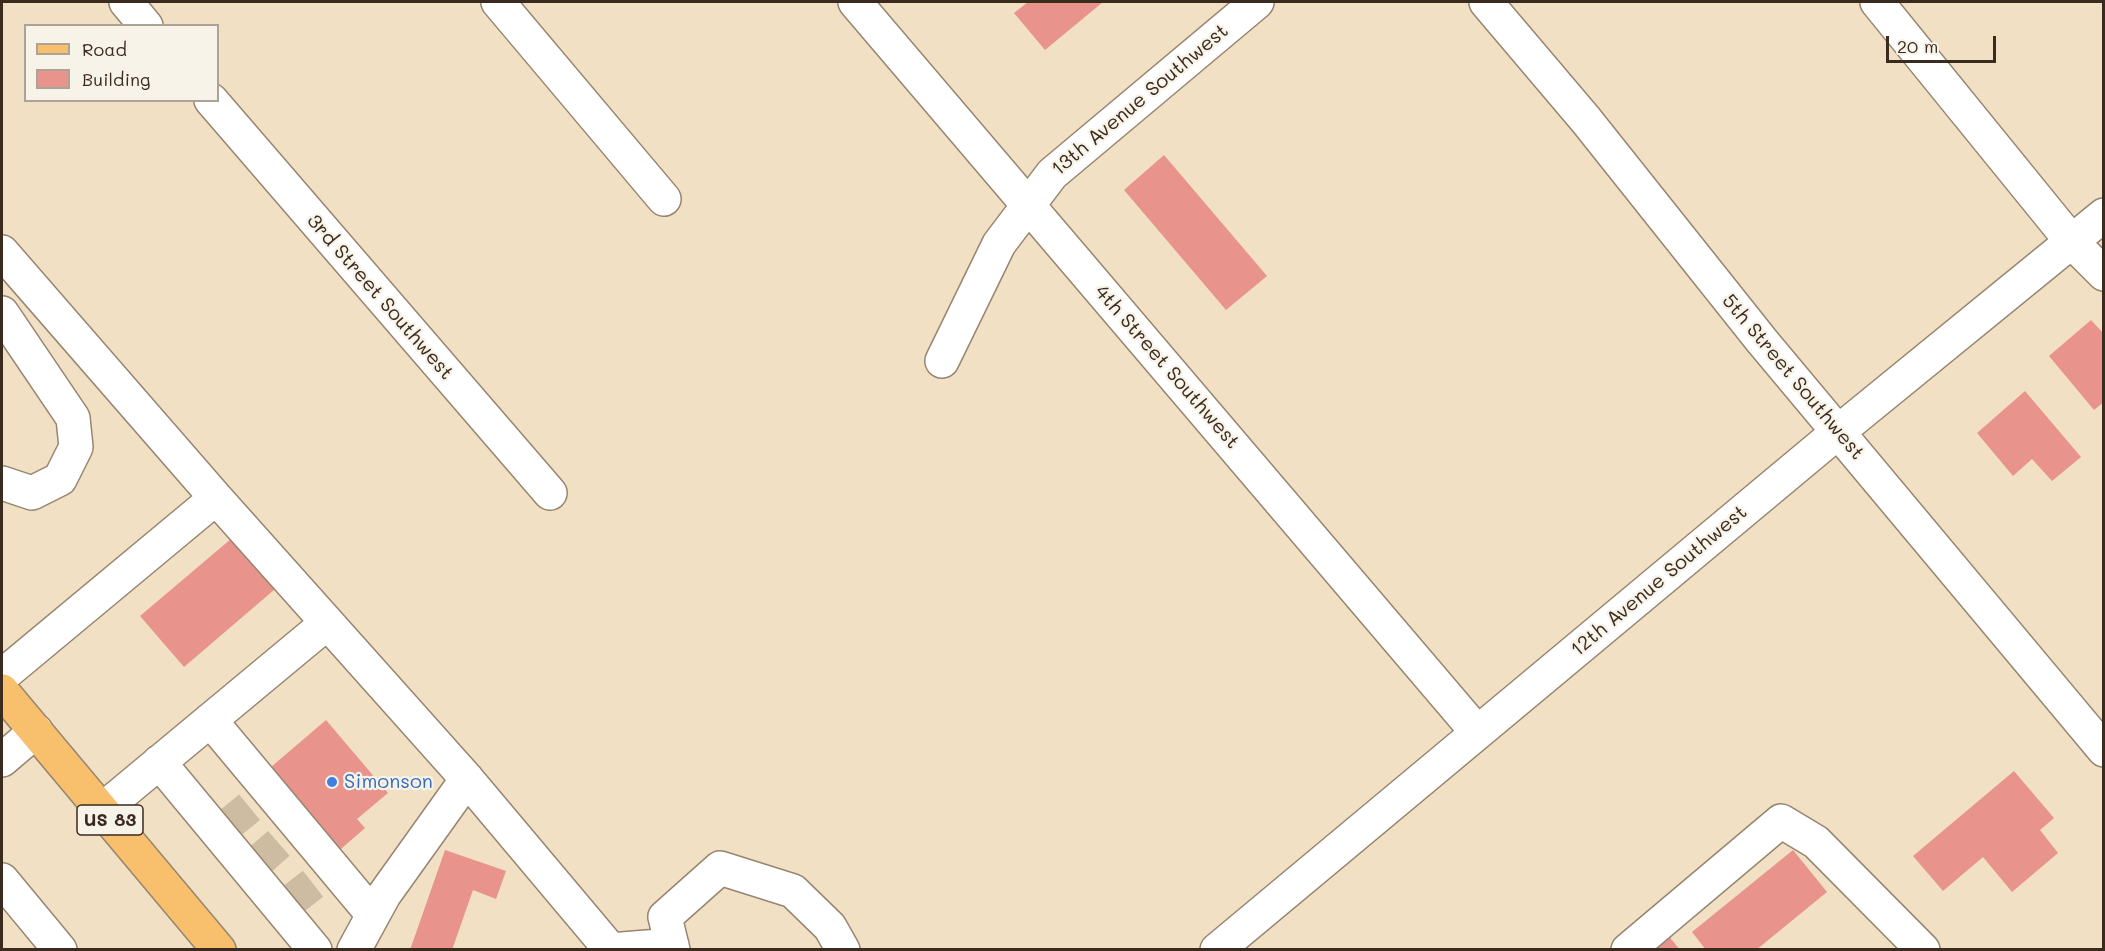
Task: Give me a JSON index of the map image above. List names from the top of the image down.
{
  "streets": {
    "main road": ["US 83"],
    "street": [
      "13th Avenue Southwest",
      "3rd Street Southwest",
      "4th Street Southwest",
      "5th Street Southwest",
      "12th Avenue Southwest"
    ]
  },
  "crossings": [
    ["13th Avenue Southwest", "4th Street Southwest"],
    ["4th Street Southwest", "12th Avenue Southwest"],
    ["5th Street Southwest", "12th Avenue Southwest"]
  ],
  "places": ["Simonson"],
  "legend": ["Road", "Building"],
  "scale_bar": "20 m"
}
